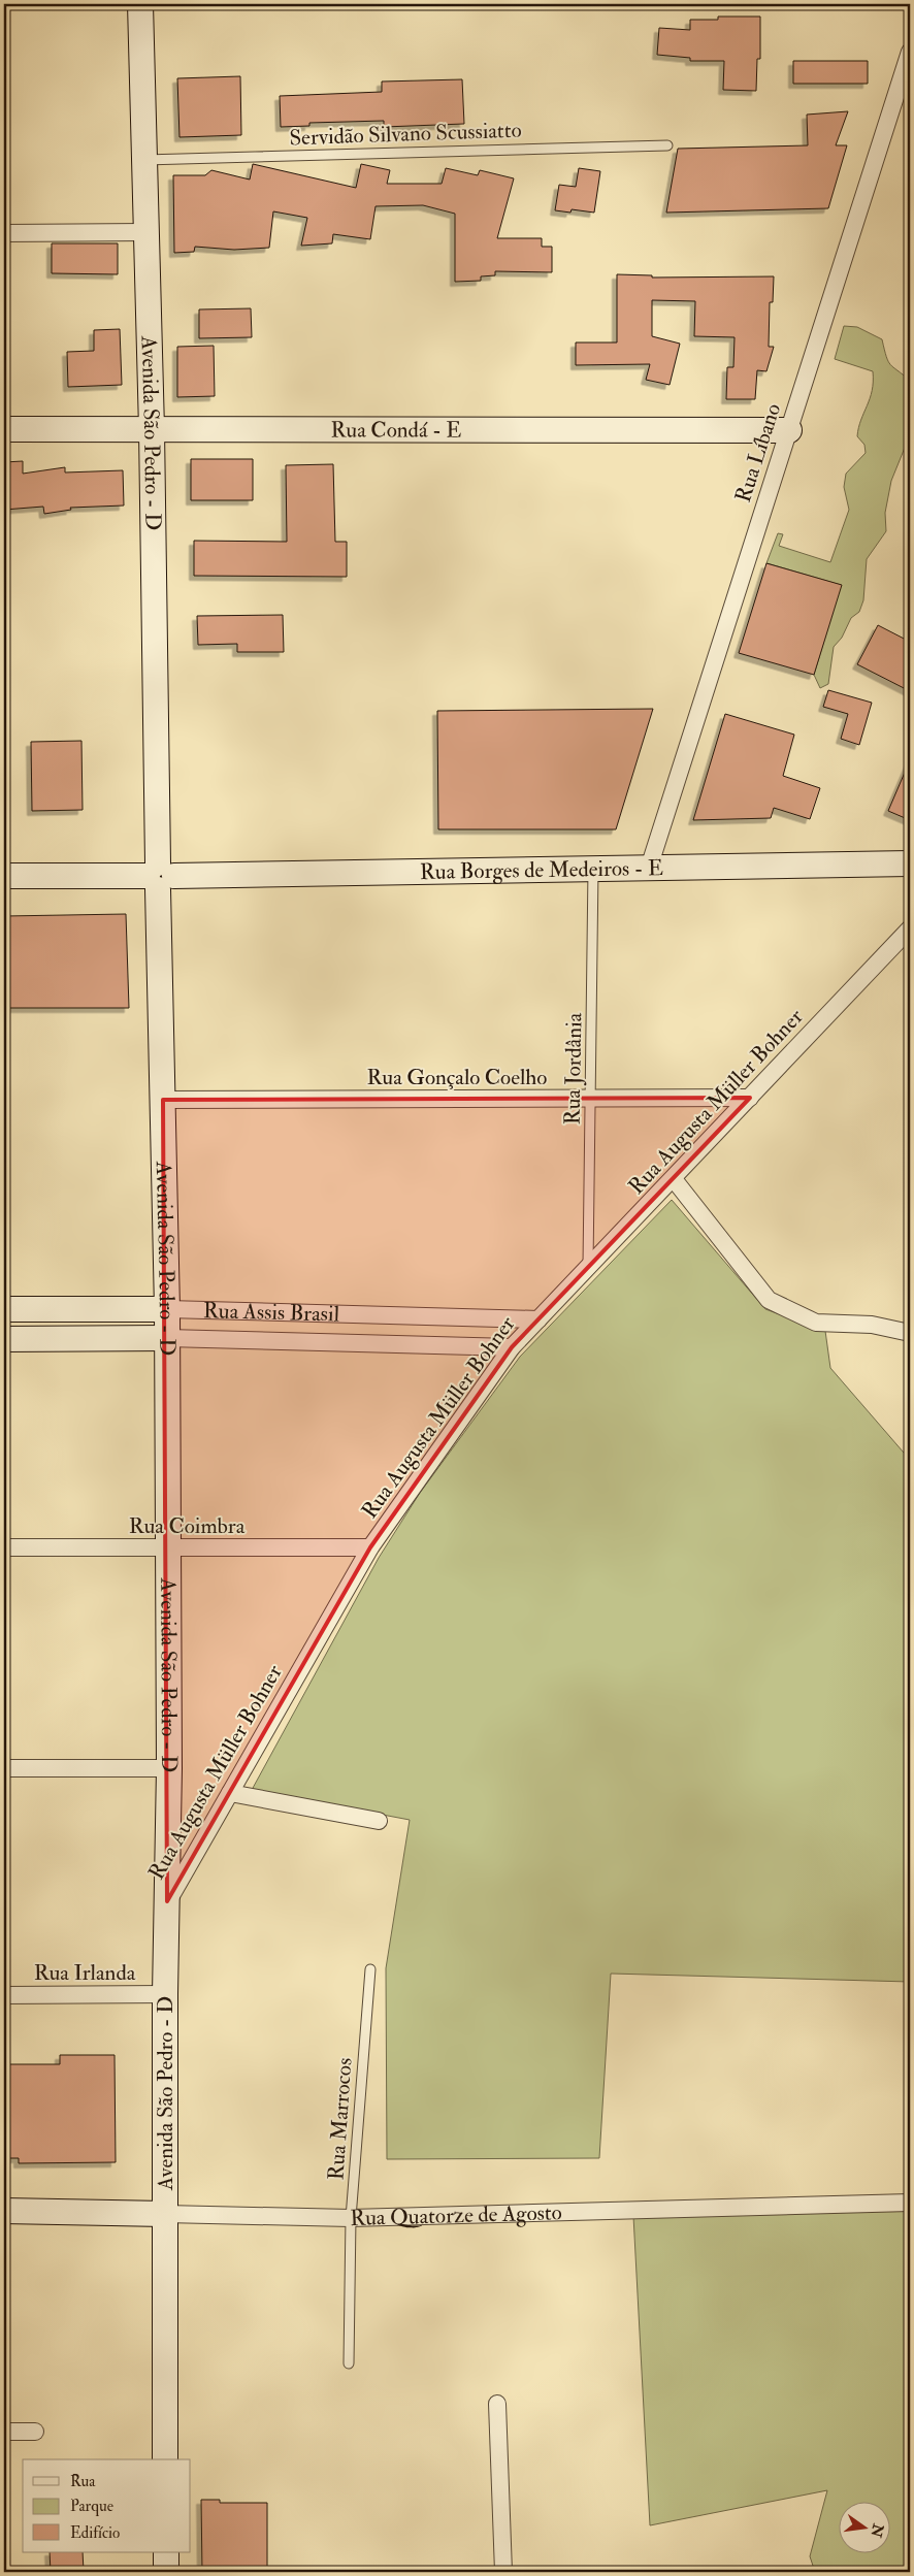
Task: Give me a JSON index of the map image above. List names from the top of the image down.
{
  "streets": {
    "street": [
      "Rua Condá - E",
      "Avenida São Pedro - D",
      "Rua Líbano",
      "Rua Borges de Medeiros - E",
      "Rua Gonçalo Coelho",
      "Rua Augusta Müller Bohner",
      "Rua Assis Brasil",
      "Rua Coimbra",
      "Rua Irlanda",
      "Rua Quatorze de Agosto"
    ],
    "lane": ["Servidão Silvano Scussiatto", "Rua Jordânia", "Rua Marrocos"]
  },
  "crossings": [
    ["Servidão Silvano Scussiatto", "Avenida São Pedro - D"],
    ["Rua Condá - E", "Avenida São Pedro - D"],
    ["Rua Condá - E", "Rua Líbano"],
    ["Avenida São Pedro - D", "Rua Borges de Medeiros - E"],
    ["Avenida São Pedro - D", "Rua Gonçalo Coelho"],
    ["Avenida São Pedro - D", "Rua Augusta Müller Bohner"],
    ["Avenida São Pedro - D", "Rua Assis Brasil"],
    ["Avenida São Pedro - D", "Rua Coimbra"],
    ["Avenida São Pedro - D", "Rua Irlanda"],
    ["Avenida São Pedro - D", "Rua Quatorze de Agosto"],
    ["Rua Líbano", "Rua Borges de Medeiros - E"],
    ["Rua Borges de Medeiros - E", "Rua Jordânia"],
    ["Rua Jordânia", "Rua Gonçalo Coelho"],
    ["Rua Jordânia", "Rua Augusta Müller Bohner"],
    ["Rua Gonçalo Coelho", "Rua Augusta Müller Bohner"],
    ["Rua Augusta Müller Bohner", "Rua Assis Brasil"],
    ["Rua Augusta Müller Bohner", "Rua Coimbra"],
    ["Rua Marrocos", "Rua Quatorze de Agosto"]
  ],
  "legend": ["Rua", "Parque", "Edifício"],
  "north": "right"
}
